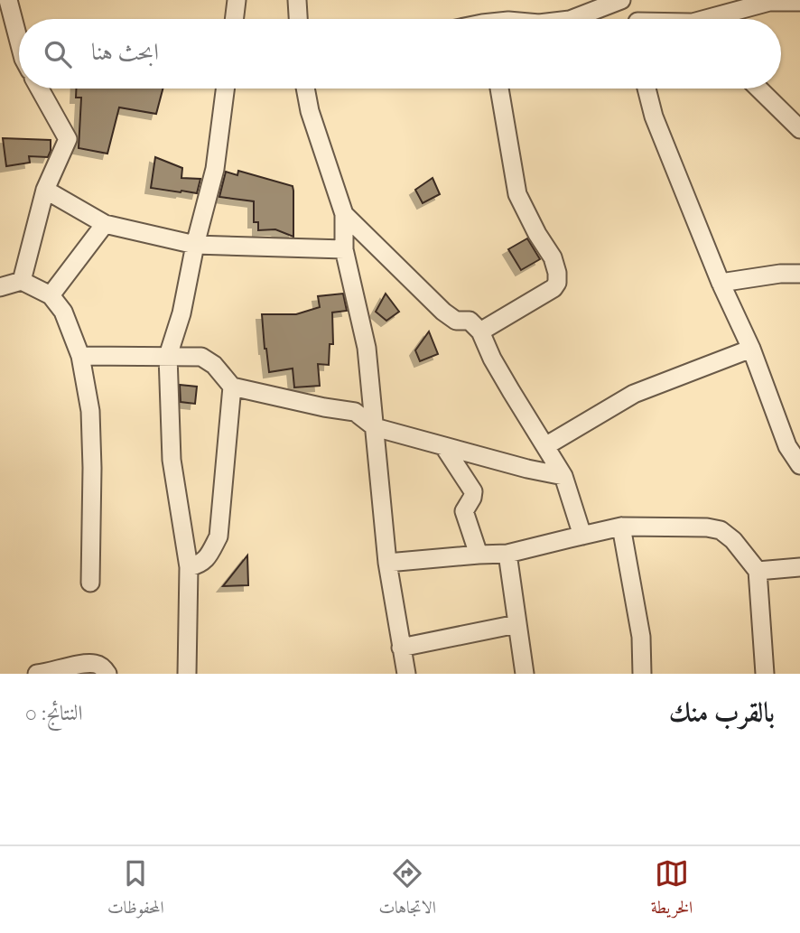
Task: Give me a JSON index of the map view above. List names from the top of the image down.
{
  "page": {
    "search": "ابحث هنا",
    "heading": ["بالقرب منك", "النتائج: 0"],
    "nav": ["الخريطة", "الاتجاهات", "المحفوظات"]
  }
}
